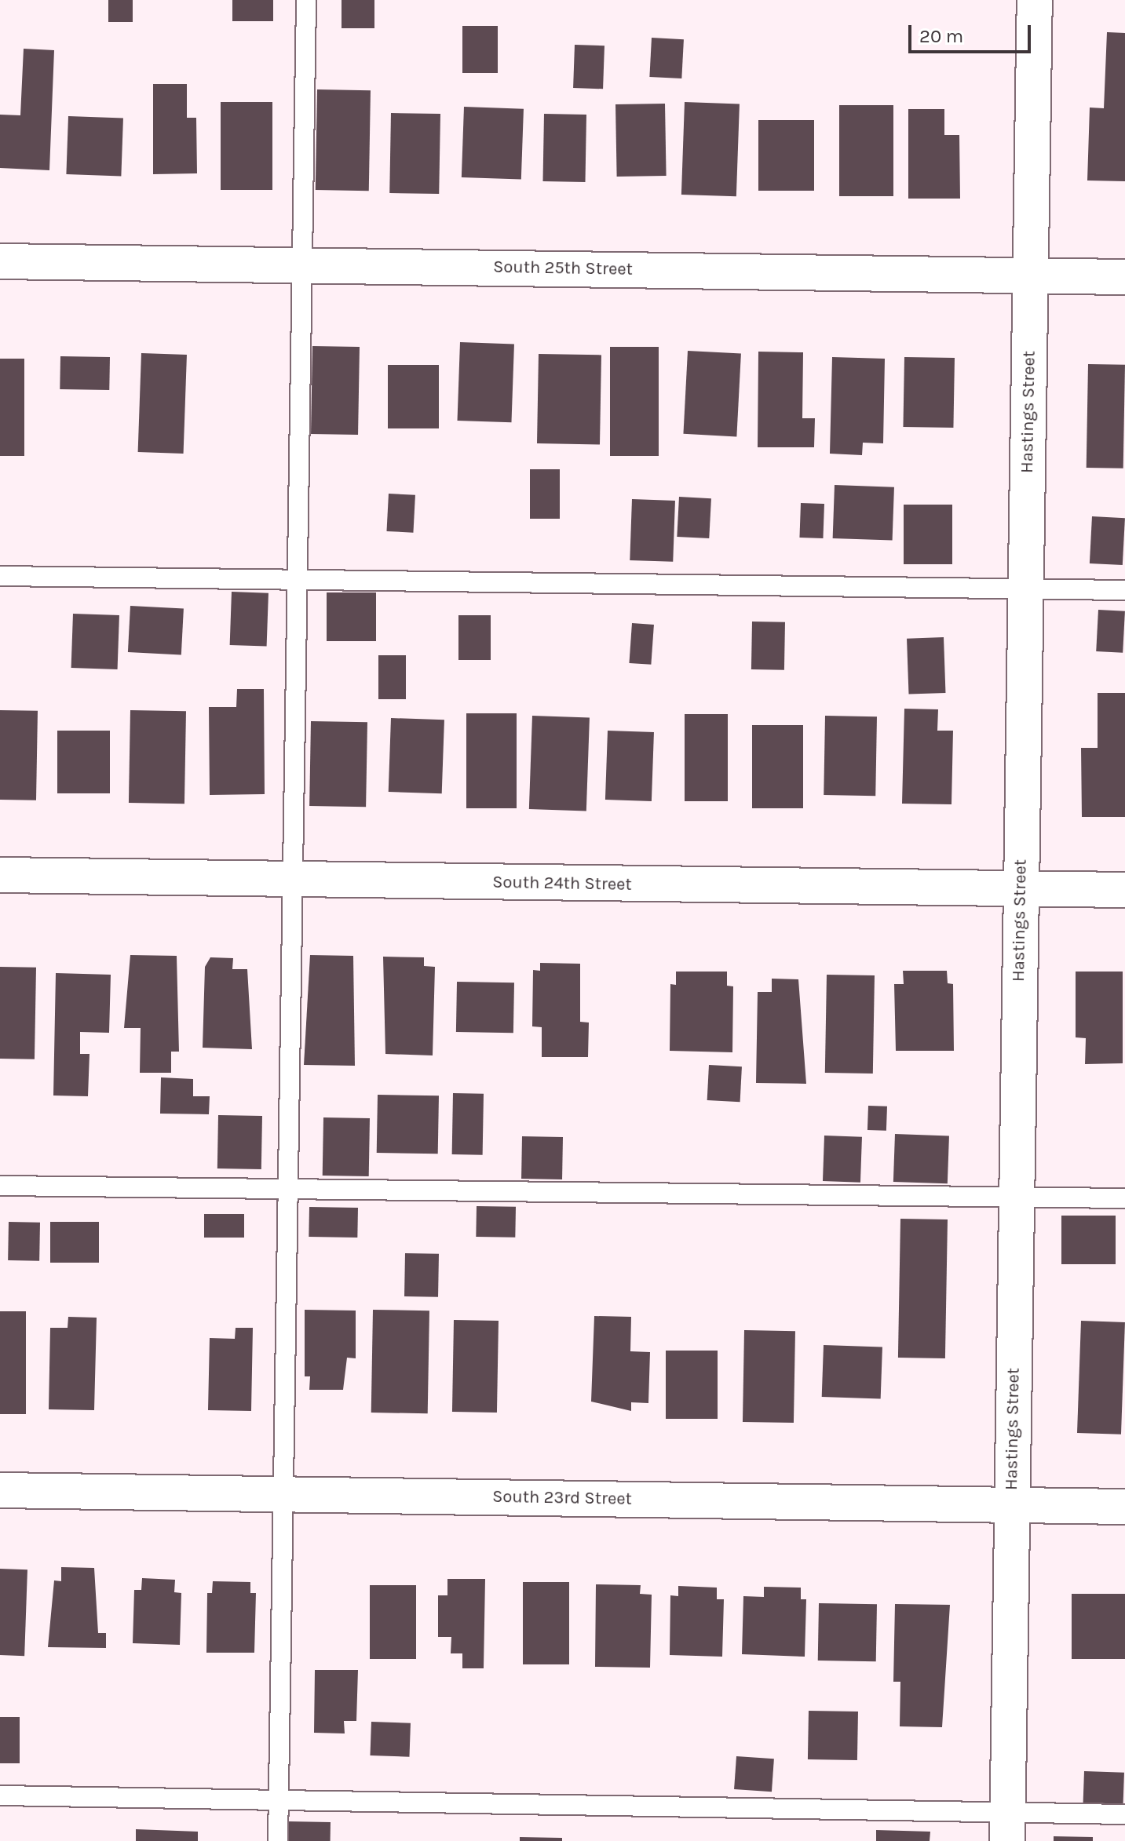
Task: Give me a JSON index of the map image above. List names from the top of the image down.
{
  "streets": {
    "street": [
      "South 25th Street",
      "Hastings Street",
      "South 24th Street",
      "South 23rd Street"
    ]
  },
  "crossings": [
    ["South 25th Street", "Hastings Street"],
    ["Hastings Street", "South 24th Street"],
    ["Hastings Street", "South 23rd Street"]
  ],
  "scale_bar": "20 m"
}
